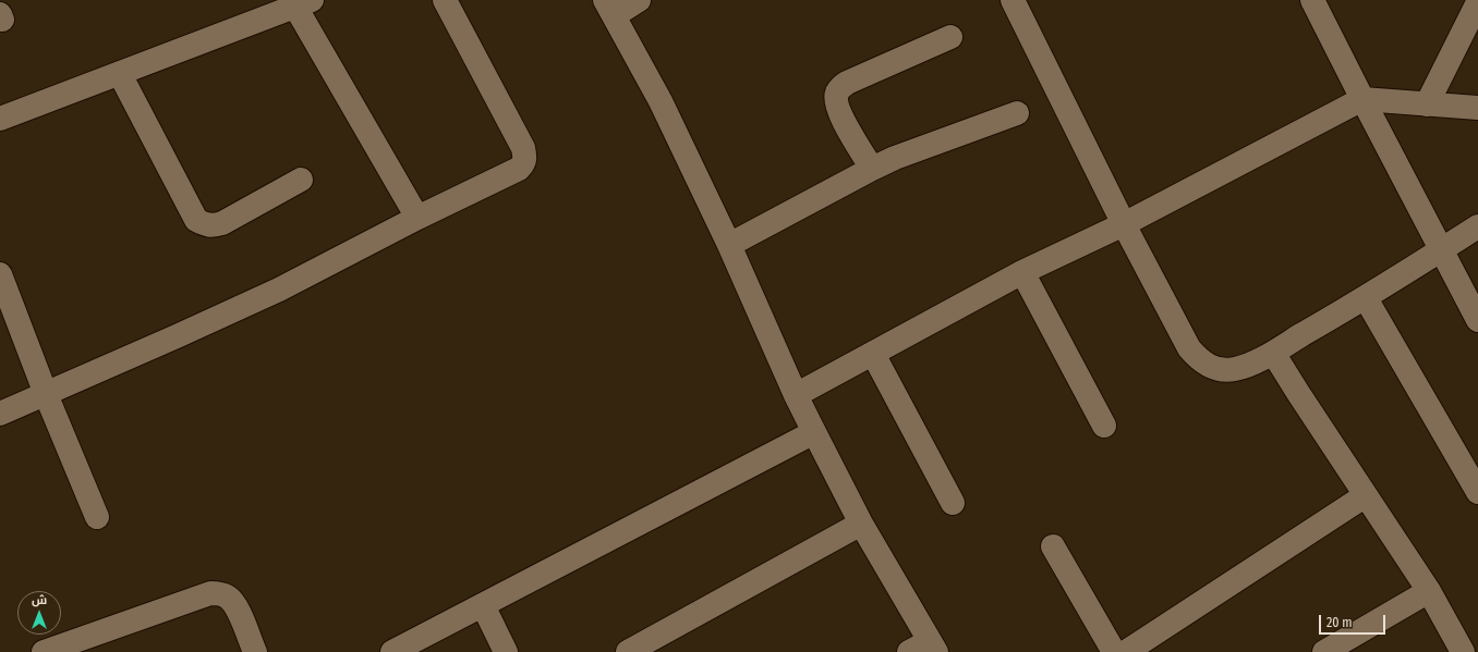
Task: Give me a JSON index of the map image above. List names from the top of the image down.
{
  "scale_bar": "20 m",
  "north": "top"
}
